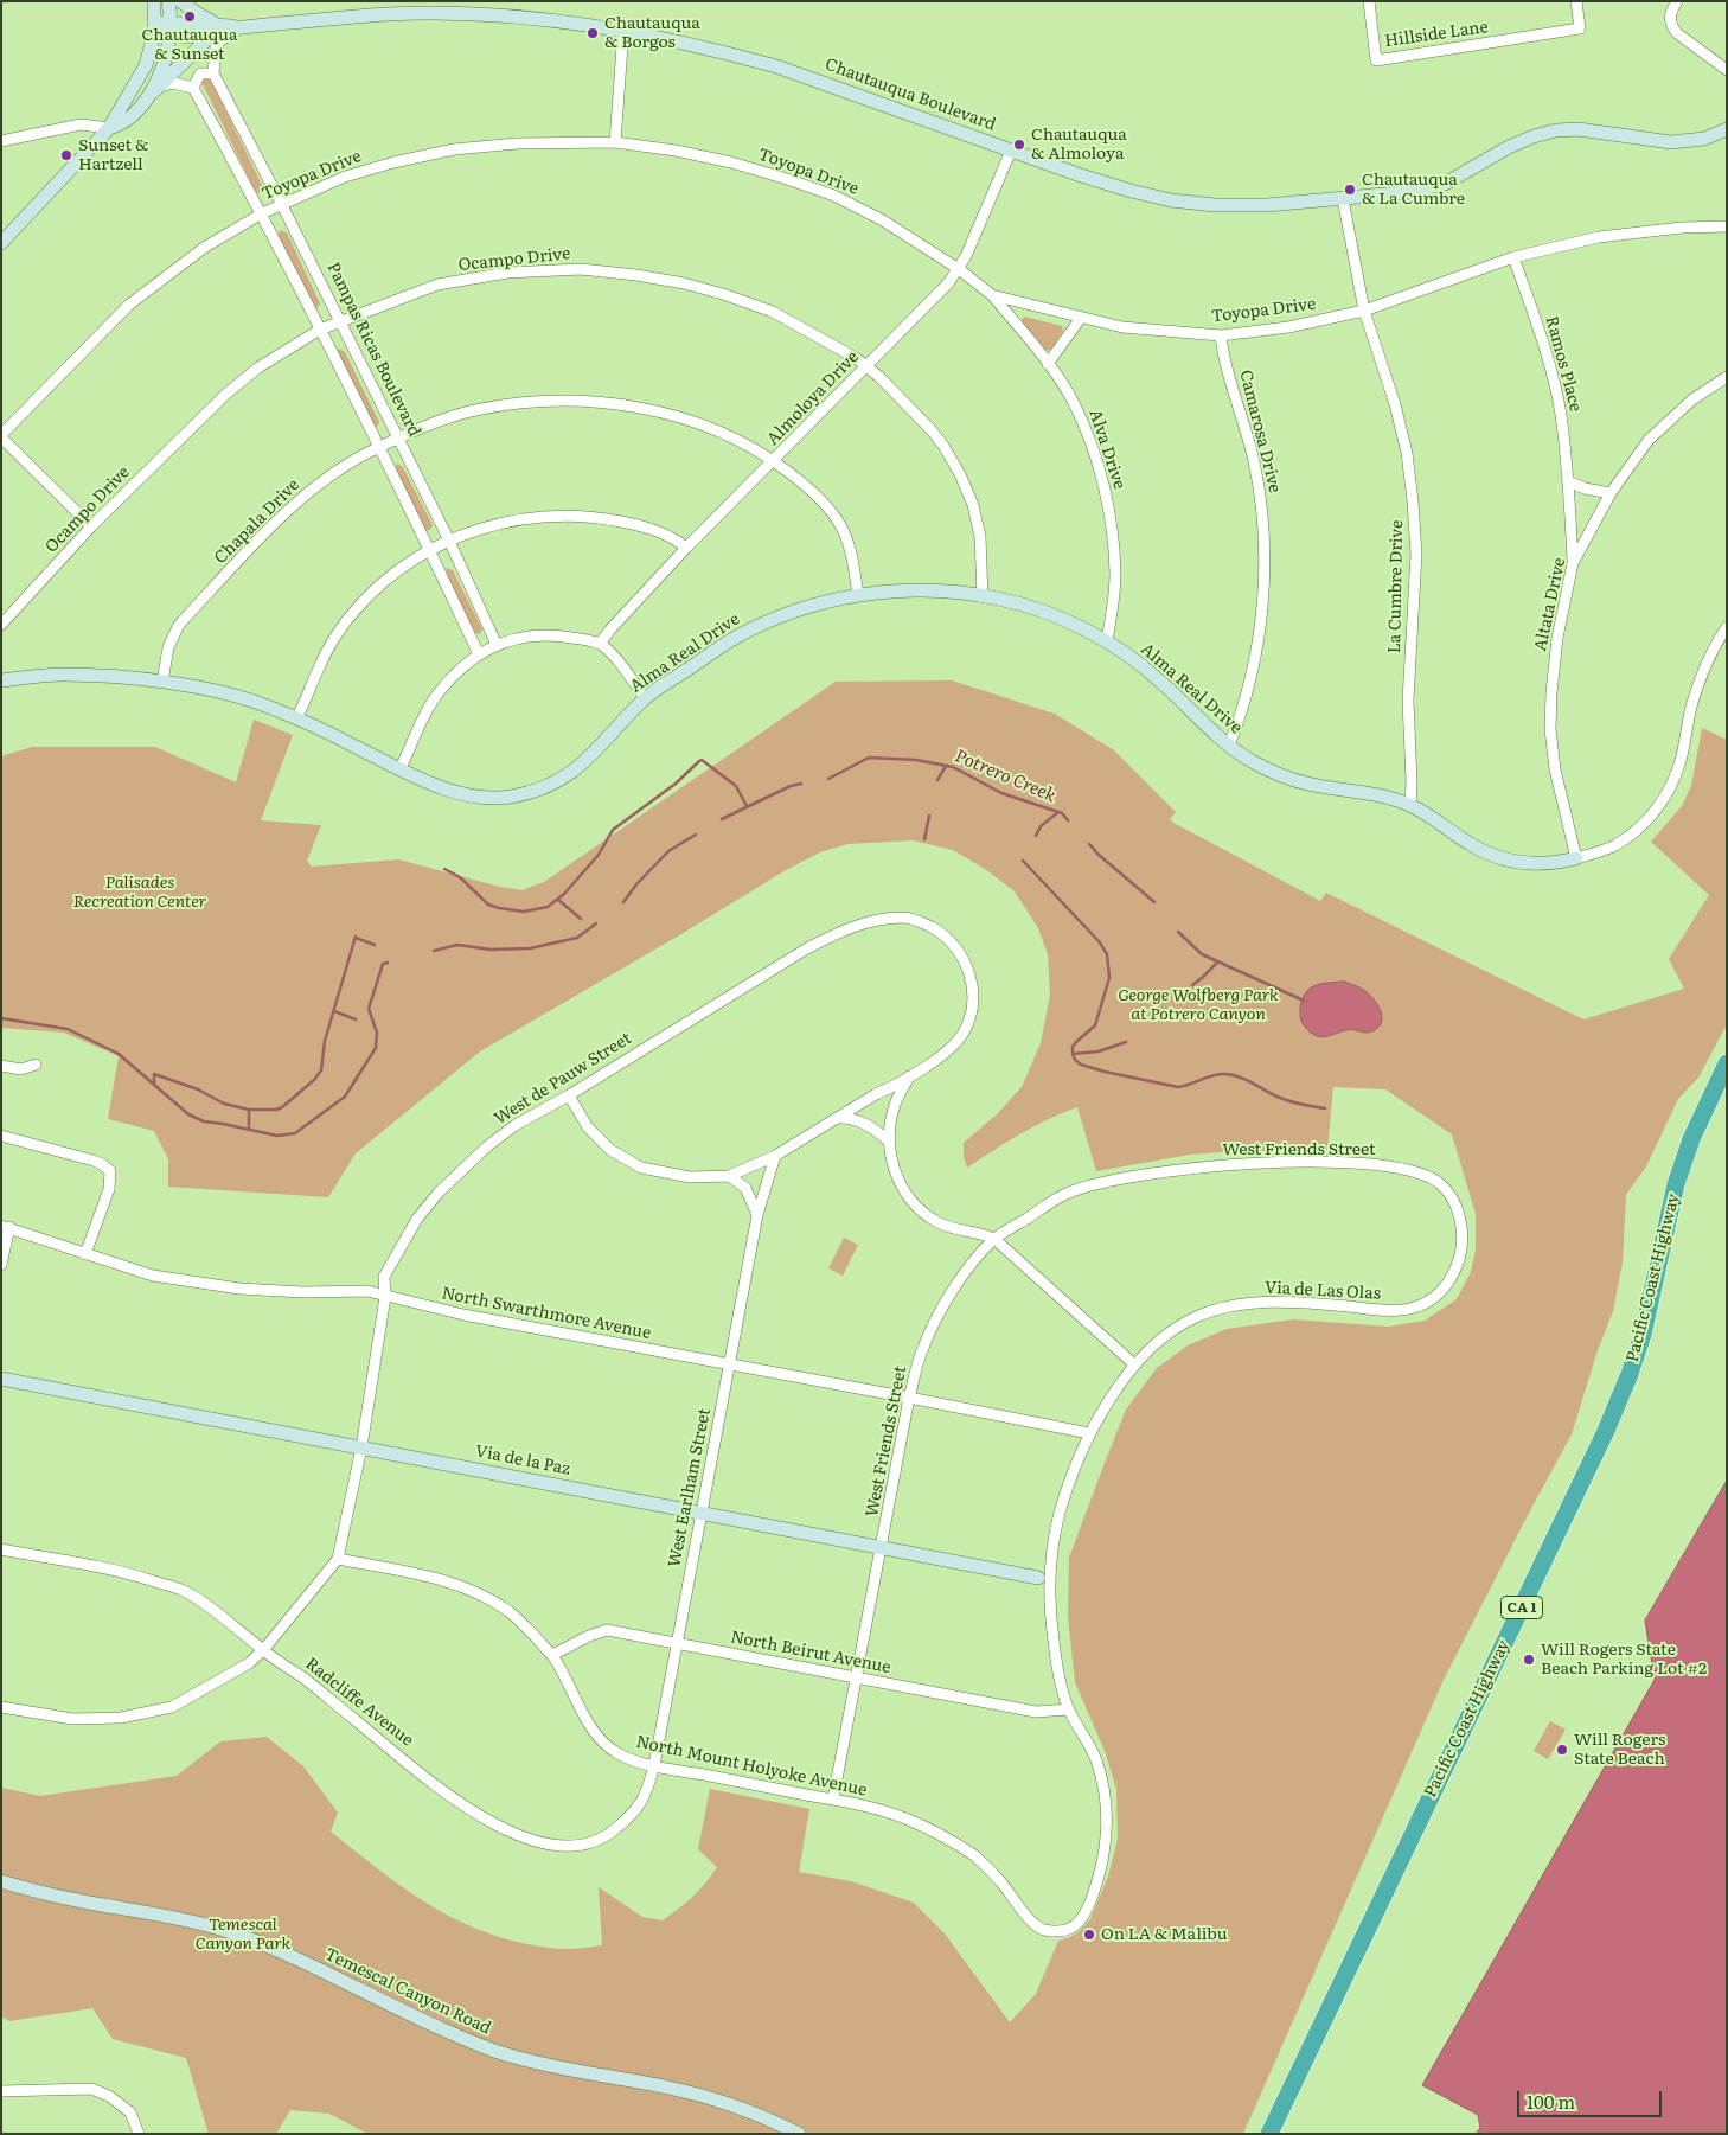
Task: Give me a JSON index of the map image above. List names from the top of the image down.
{
  "streets": {
    "highway": ["Pacific Coast Highway", "CA 1"],
    "street": [
      "Hillside Lane",
      "Chautauqua Boulevard",
      "Toyopa Drive",
      "Ocampo Drive",
      "Pampas Ricas Boulevard",
      "Ramos Place",
      "Almoloya Drive",
      "Camarosa Drive",
      "Alva Drive",
      "Chapala Drive",
      "La Cumbre Drive",
      "Altata Drive",
      "Alma Real Drive",
      "West de Pauw Street",
      "West Friends Street",
      "Via de Las Olas",
      "North Swarthmore Avenue",
      "Via de la Paz",
      "West Earlham Street",
      "North Beirut Avenue",
      "Radcliffe Avenue",
      "North Mount Holyoke Avenue",
      "Temescal Canyon Road"
    ]
  },
  "crossings": [
    ["Chautauqua Boulevard", "Almoloya Drive"],
    ["Chautauqua Boulevard", "La Cumbre Drive"],
    ["Toyopa Drive", "Pampas Ricas Boulevard"],
    ["Toyopa Drive", "Ramos Place"],
    ["Toyopa Drive", "Almoloya Drive"],
    ["Toyopa Drive", "Camarosa Drive"],
    ["Toyopa Drive", "Alva Drive"],
    ["Toyopa Drive", "La Cumbre Drive"],
    ["Ocampo Drive", "Pampas Ricas Boulevard"],
    ["Ocampo Drive", "Almoloya Drive"],
    ["Ocampo Drive", "Alma Real Drive"],
    ["Pampas Ricas Boulevard", "Chapala Drive"],
    ["Ramos Place", "Altata Drive"],
    ["Almoloya Drive", "Chapala Drive"],
    ["Camarosa Drive", "Alma Real Drive"],
    ["Alva Drive", "Alma Real Drive"],
    ["Chapala Drive", "Alma Real Drive"],
    ["La Cumbre Drive", "Alma Real Drive"],
    ["Altata Drive", "Alma Real Drive"],
    ["West de Pauw Street", "North Swarthmore Avenue"],
    ["West de Pauw Street", "Via de la Paz"],
    ["West de Pauw Street", "Radcliffe Avenue"],
    ["West de Pauw Street", "North Mount Holyoke Avenue"],
    ["West Friends Street", "Via de Las Olas"],
    ["West Friends Street", "North Swarthmore Avenue"],
    ["West Friends Street", "Via de la Paz"],
    ["West Friends Street", "North Beirut Avenue"],
    ["West Friends Street", "North Mount Holyoke Avenue"],
    ["Via de Las Olas", "North Swarthmore Avenue"],
    ["Via de Las Olas", "North Beirut Avenue"],
    ["Via de Las Olas", "North Mount Holyoke Avenue"],
    ["North Swarthmore Avenue", "West Earlham Street"],
    ["Via de la Paz", "West Earlham Street"],
    ["West Earlham Street", "North Beirut Avenue"],
    ["West Earlham Street", "Radcliffe Avenue"],
    ["West Earlham Street", "North Mount Holyoke Avenue"],
    ["North Beirut Avenue", "North Mount Holyoke Avenue"],
    ["Radcliffe Avenue", "North Mount Holyoke Avenue"]
  ],
  "water": ["Potrero Creek"],
  "parks": ["Palisades Recreation Center", "George Wolfberg Park at Potrero Canyon", "Temescal Canyon Park"],
  "places": [
    "Chautauqua & Sunset",
    "Chautauqua & Borgos",
    "Chautauqua & Almoloya",
    "Sunset & Hartzell",
    "Chautauqua & La Cumbre",
    "Will Rogers State Beach Parking Lot #2",
    "Will Rogers State Beach",
    "On LA & Malibu"
  ],
  "scale_bar": "100 m"
}
